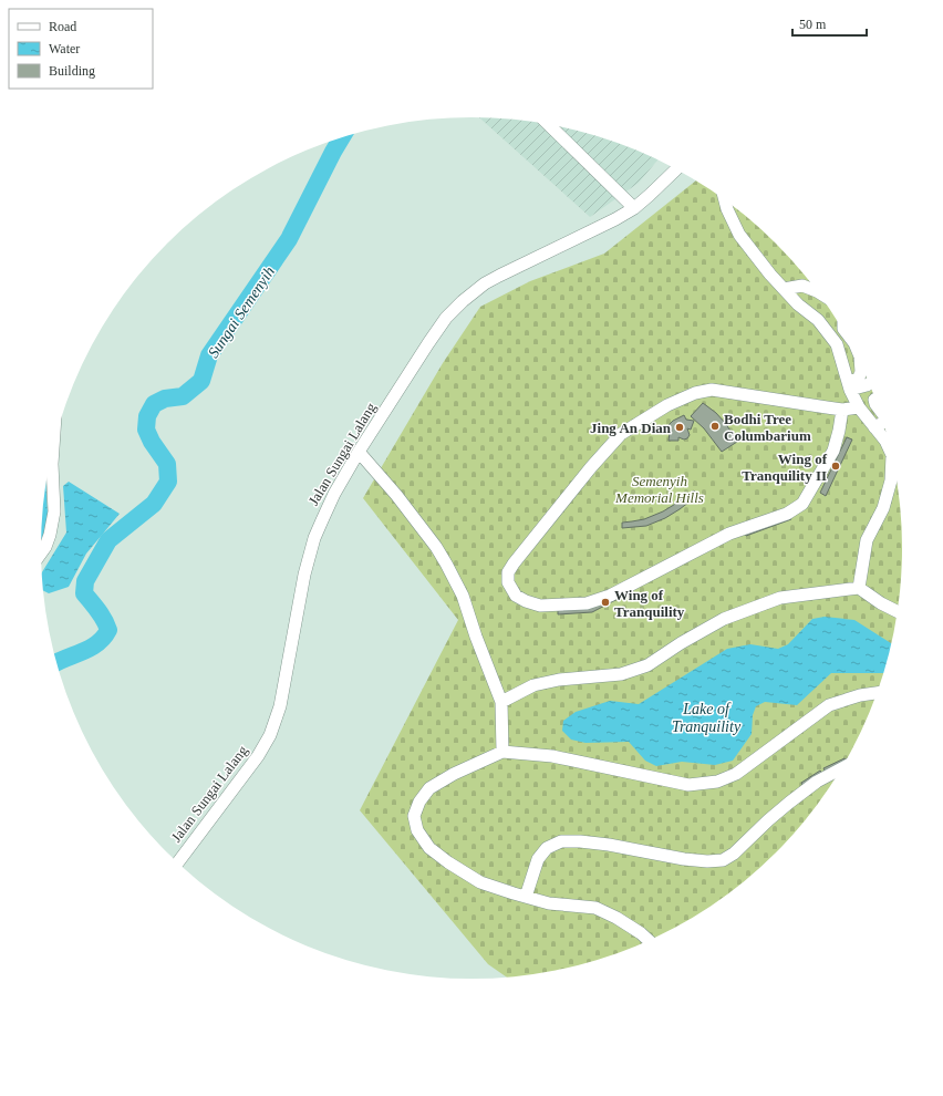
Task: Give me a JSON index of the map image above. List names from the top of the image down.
{
  "streets": {
    "street": ["Jalan Sungai Lalang"]
  },
  "water": ["Sungai Semenyih", "Lake of Tranquility"],
  "parks": ["Semenyih Memorial Hills"],
  "places": [
    "Bodhi Tree Columbarium",
    "Jing An Dian",
    "Wing of Tranquility II",
    "Wing of Tranquility"
  ],
  "legend": ["Road", "Water", "Building"],
  "scale_bar": "50 m"
}
